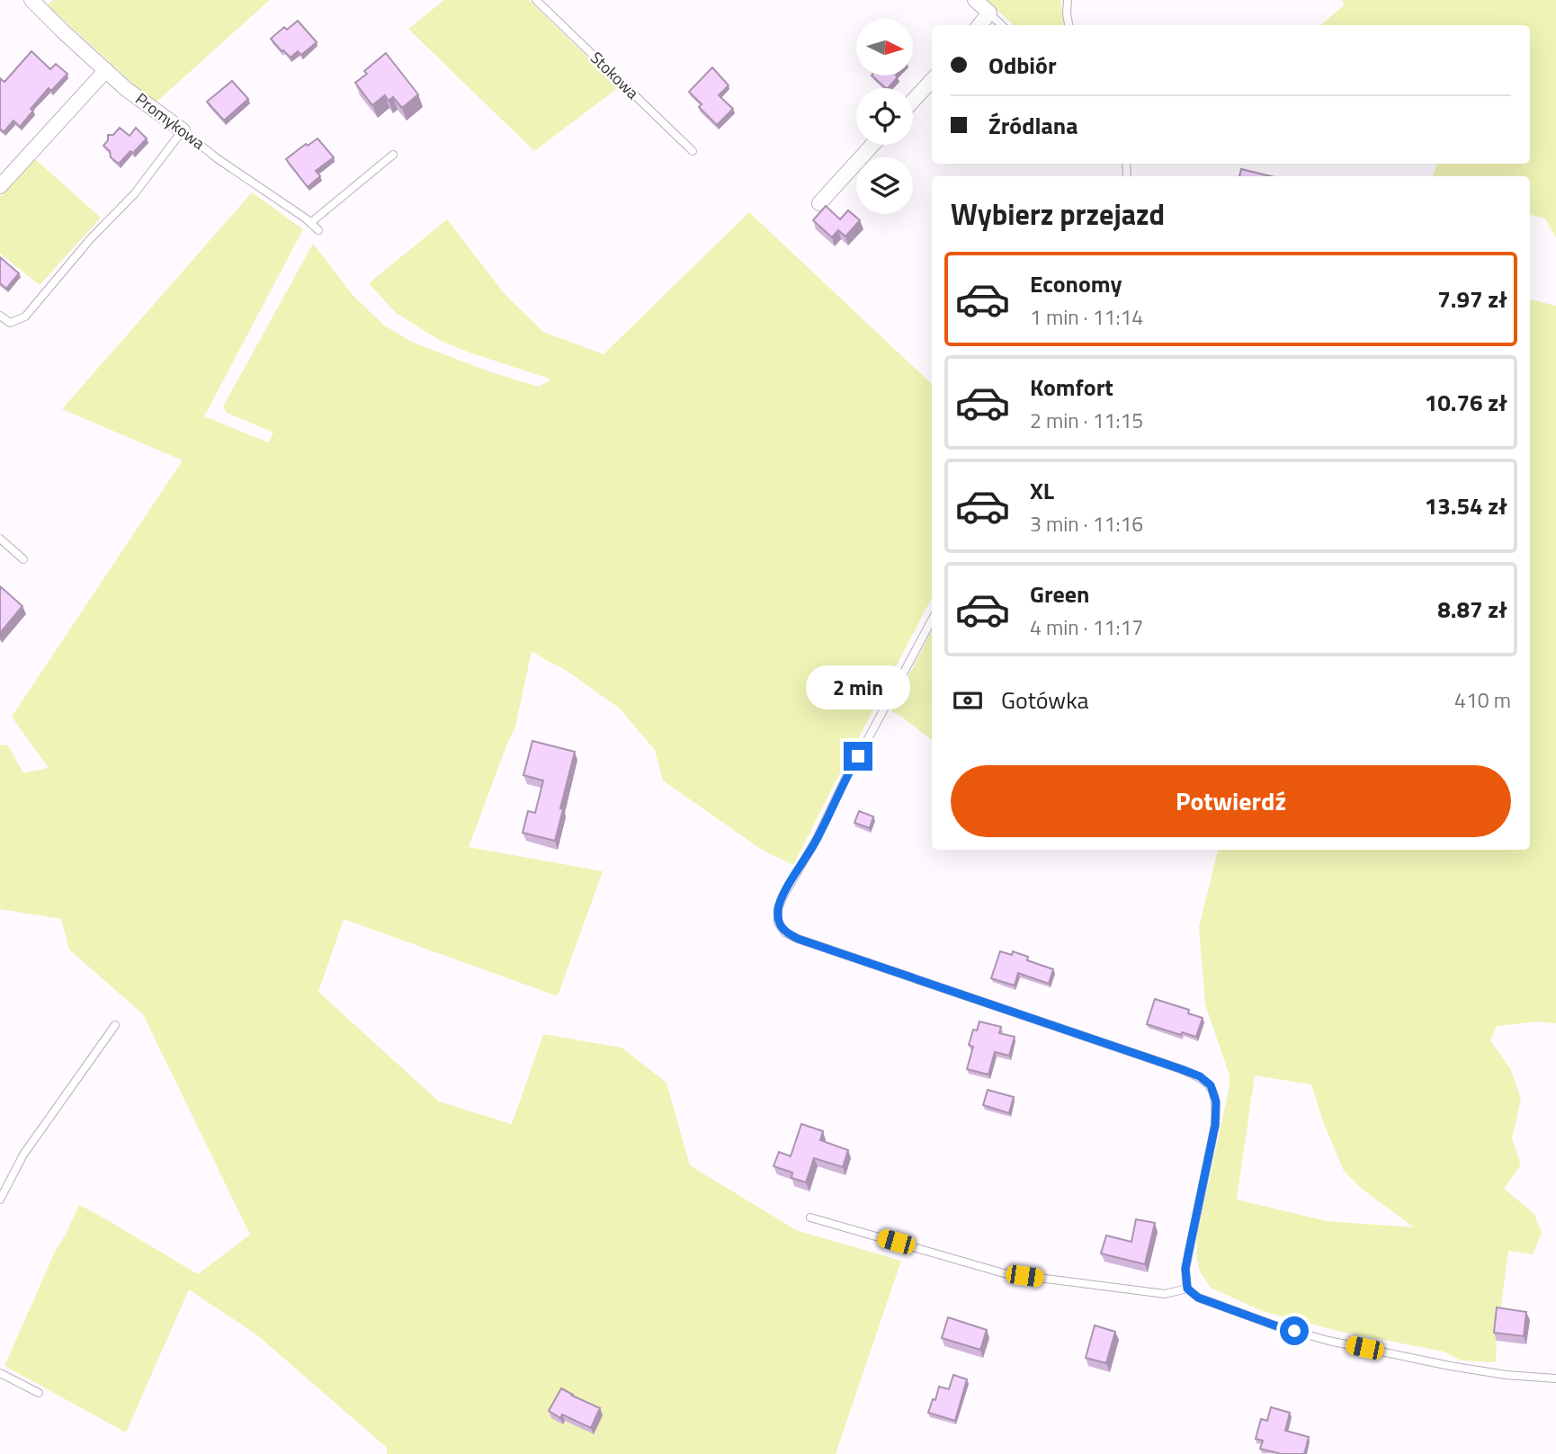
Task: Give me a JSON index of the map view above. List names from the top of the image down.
{
  "streets": {
    "street": ["Promykowa"],
    "lane": ["Stokowa"]
  },
  "north": "right",
  "page": {
    "banner": ["Odbiór", "Źródlana"],
    "heading": "Wybierz przejazd",
    "list": [
      {
        "name": "Economy",
        "note": "1 min · 11:14",
        "value": "7.97 zł"
      },
      {
        "name": "Komfort",
        "note": "2 min · 11:15",
        "value": "10.76 zł"
      },
      {
        "name": "XL",
        "note": "3 min · 11:16",
        "value": "13.54 zł"
      },
      {
        "name": "Green",
        "note": "4 min · 11:17",
        "value": "8.87 zł"
      }
    ],
    "bubble": "2 min",
    "pay": ["Gotówka", "410 m"],
    "buttons": "Potwierdź"
  }
}
